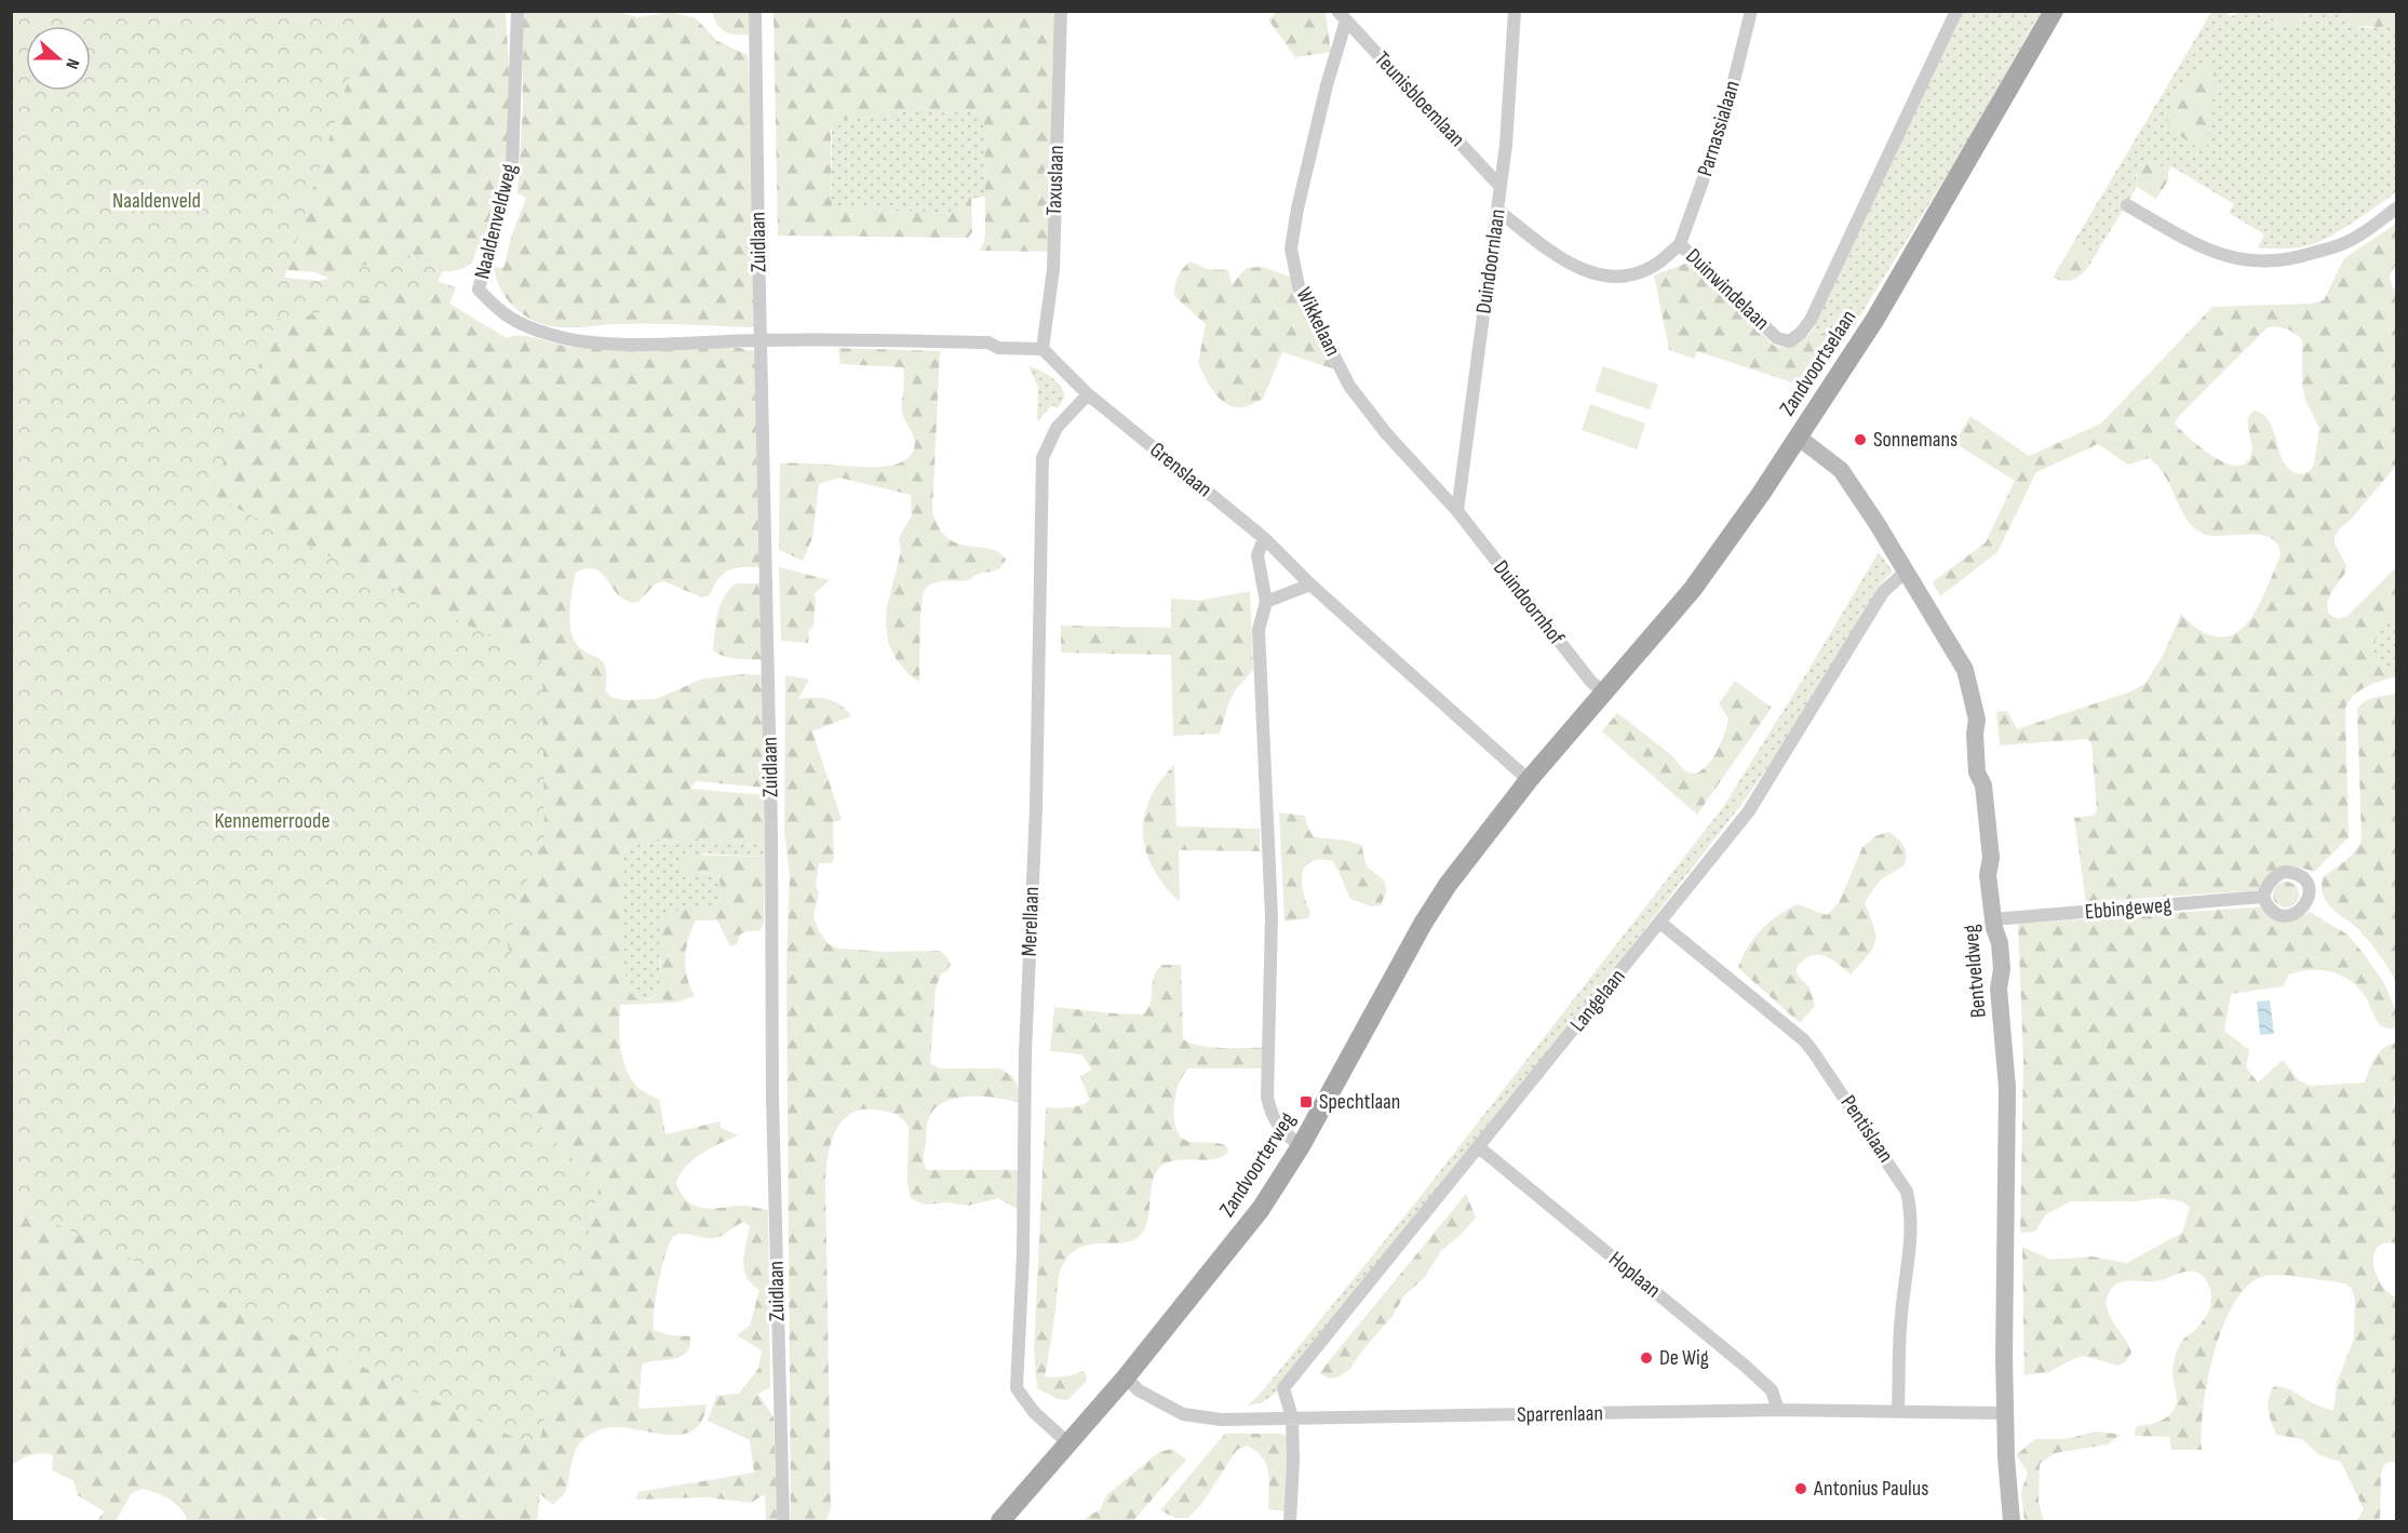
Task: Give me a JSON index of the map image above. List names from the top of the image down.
{
  "streets": {
    "main road": ["Zandvoortselaan", "Zandvoorterweg"],
    "street": [
      "Teunisbloemlaan",
      "Parnassialaan",
      "Taxuslaan",
      "Naaldenveldweg",
      "Zuidlaan",
      "Duindoornlaan",
      "Duinwindelaan",
      "Wikkelaan",
      "Grenslaan",
      "Duindoornhof",
      "Ebbingeweg",
      "Merellaan",
      "Bentveldweg",
      "Langelaan",
      "Pentislaan",
      "Hoplaan",
      "Sparrenlaan"
    ]
  },
  "crossings": [
    ["Teunisbloemlaan", "Duindoornlaan"],
    ["Teunisbloemlaan", "Wikkelaan"],
    ["Parnassialaan", "Duinwindelaan"],
    ["Taxuslaan", "Grenslaan"],
    ["Naaldenveldweg", "Zuidlaan"],
    ["Duindoornlaan", "Duinwindelaan"],
    ["Duindoornlaan", "Wikkelaan"],
    ["Duindoornlaan", "Duindoornhof"],
    ["Duinwindelaan", "Zandvoortselaan"],
    ["Wikkelaan", "Duindoornhof"],
    ["Zandvoortselaan", "Duindoornhof"],
    ["Zandvoortselaan", "Bentveldweg"],
    ["Zandvoortselaan", "Zandvoorterweg"],
    ["Grenslaan", "Merellaan"],
    ["Grenslaan", "Zandvoorterweg"],
    ["Ebbingeweg", "Bentveldweg"],
    ["Merellaan", "Zandvoorterweg"],
    ["Bentveldweg", "Langelaan"],
    ["Bentveldweg", "Sparrenlaan"],
    ["Langelaan", "Pentislaan"],
    ["Langelaan", "Hoplaan"],
    ["Langelaan", "Sparrenlaan"],
    ["Pentislaan", "Sparrenlaan"],
    ["Zandvoorterweg", "Sparrenlaan"],
    ["Hoplaan", "Sparrenlaan"]
  ],
  "parks": ["Naaldenveld", "Kennemerroode"],
  "places": {
    "other": ["Sonnemans", "De Wig", "Antonius Paulus"],
    "transit": ["Spechtlaan"]
  },
  "north": "right"
}
